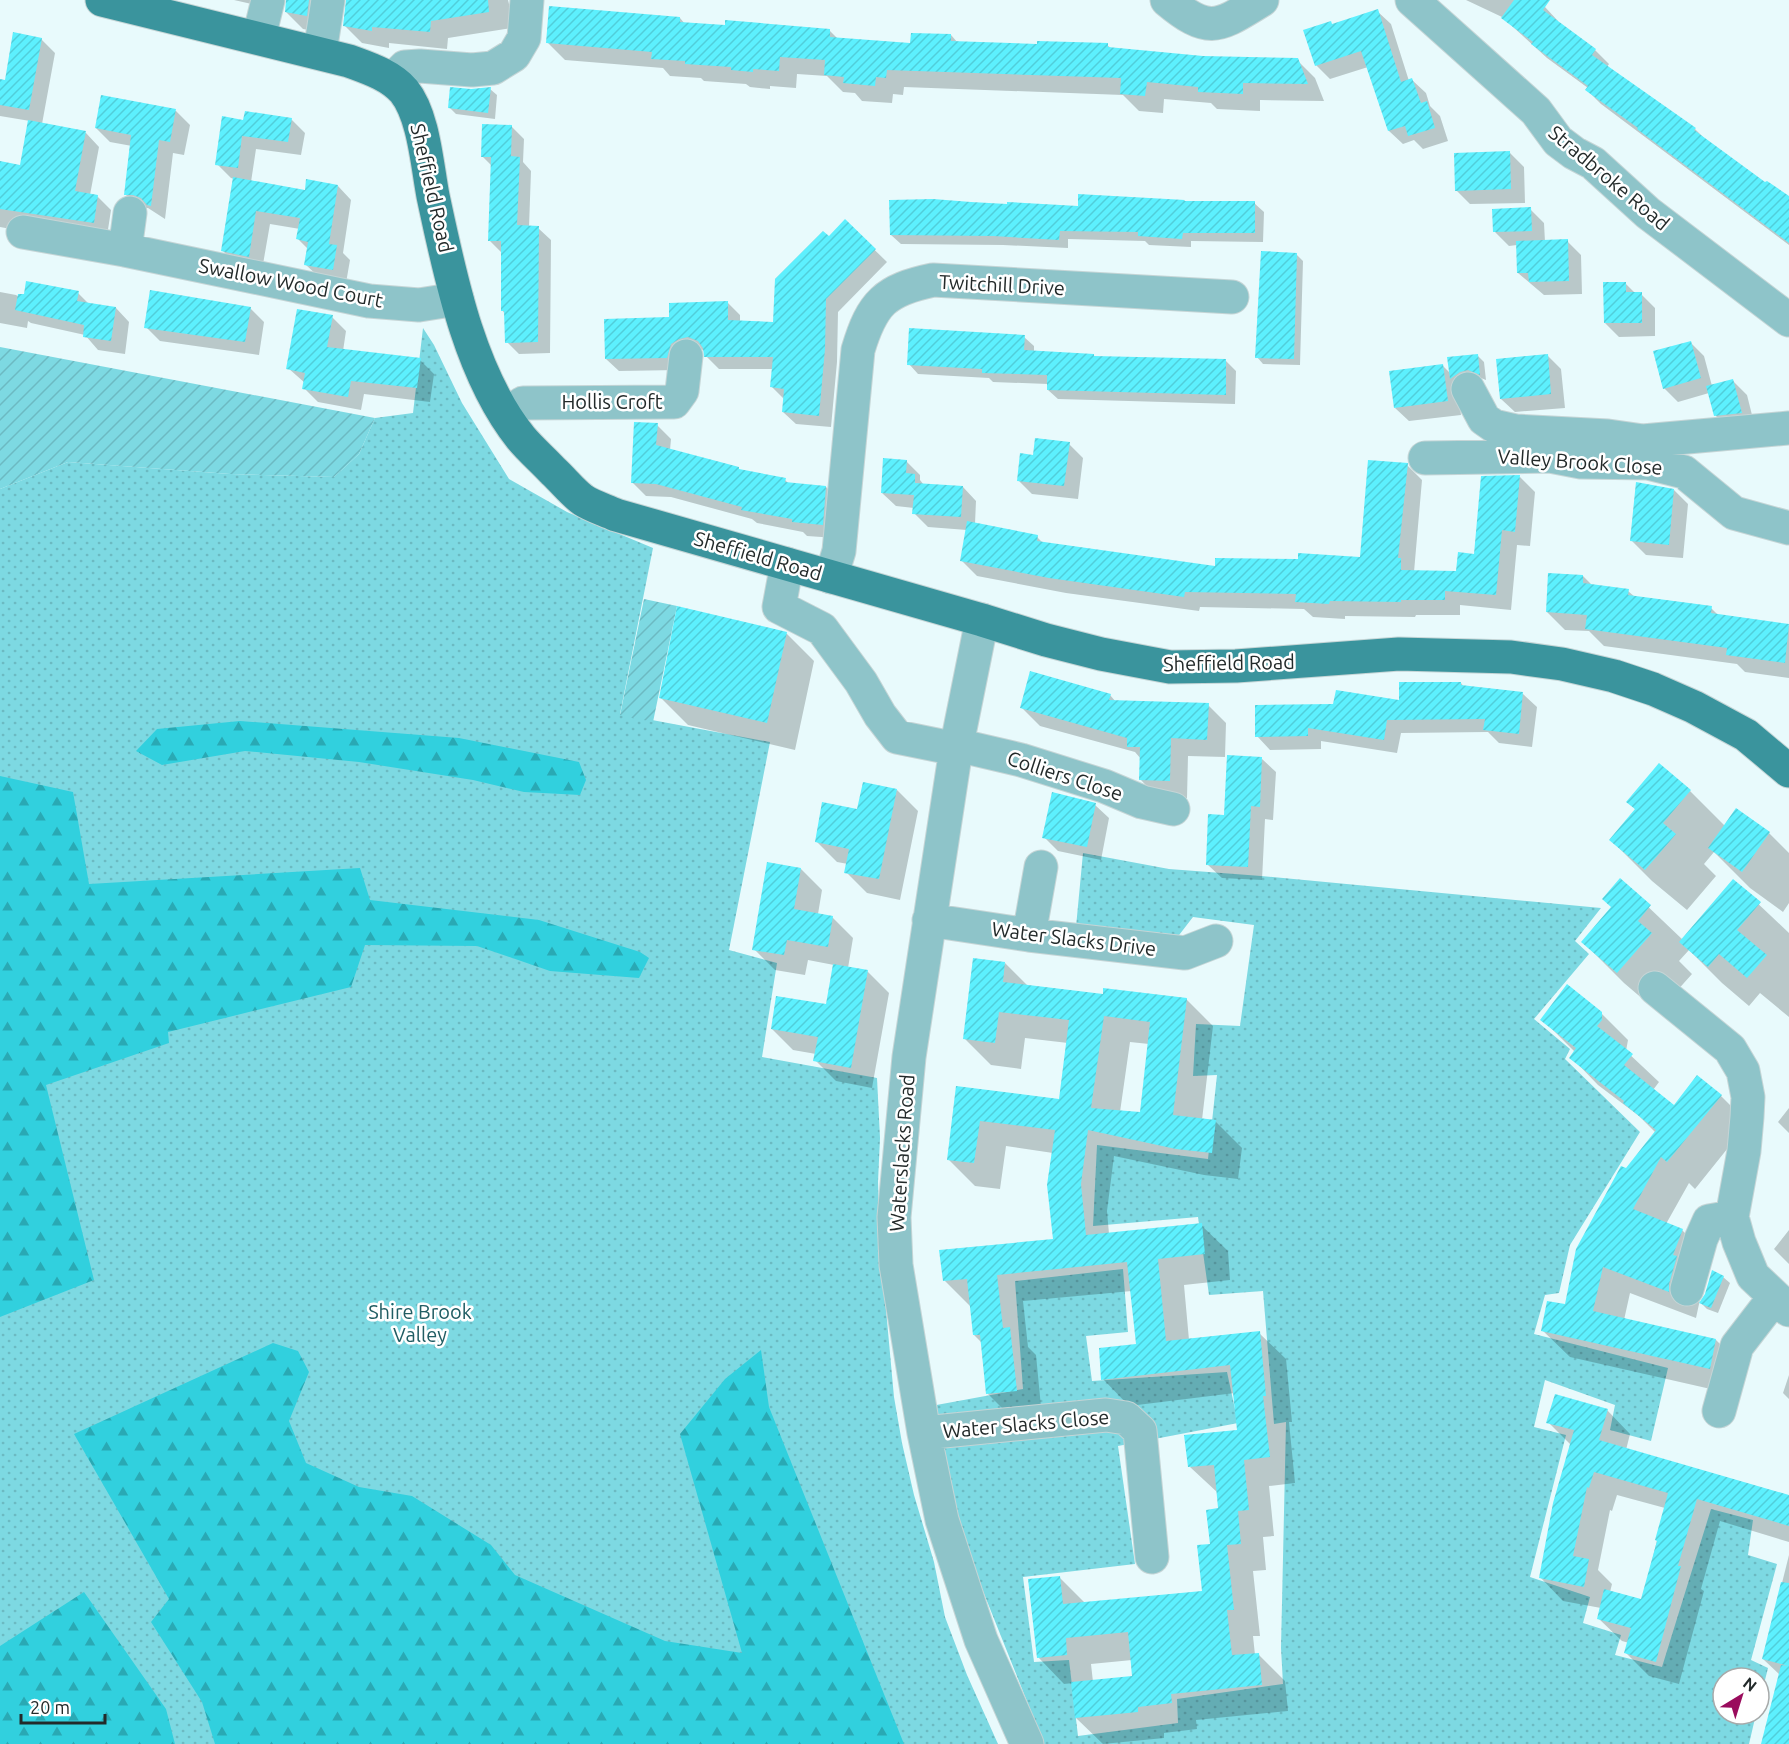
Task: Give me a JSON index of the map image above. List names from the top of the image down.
{
  "streets": {
    "main road": ["Sheffield Road"],
    "street": [
      "Stradbroke Road",
      "Swallow Wood Court",
      "Twitchill Drive",
      "Hollis Croft",
      "Valley Brook Close",
      "Colliers Close",
      "Water Slacks Drive",
      "Waterslacks Road",
      "Water Slacks Close"
    ]
  },
  "crossings": [
    ["Sheffield Road", "Swallow Wood Court"],
    ["Sheffield Road", "Twitchill Drive"],
    ["Sheffield Road", "Hollis Croft"],
    ["Sheffield Road", "Colliers Close"],
    ["Sheffield Road", "Waterslacks Road"],
    ["Colliers Close", "Waterslacks Road"],
    ["Water Slacks Drive", "Waterslacks Road"],
    ["Waterslacks Road", "Water Slacks Close"]
  ],
  "parks": ["Shire Brook Valley"],
  "scale_bar": "20 m",
  "north": "top right"
}
